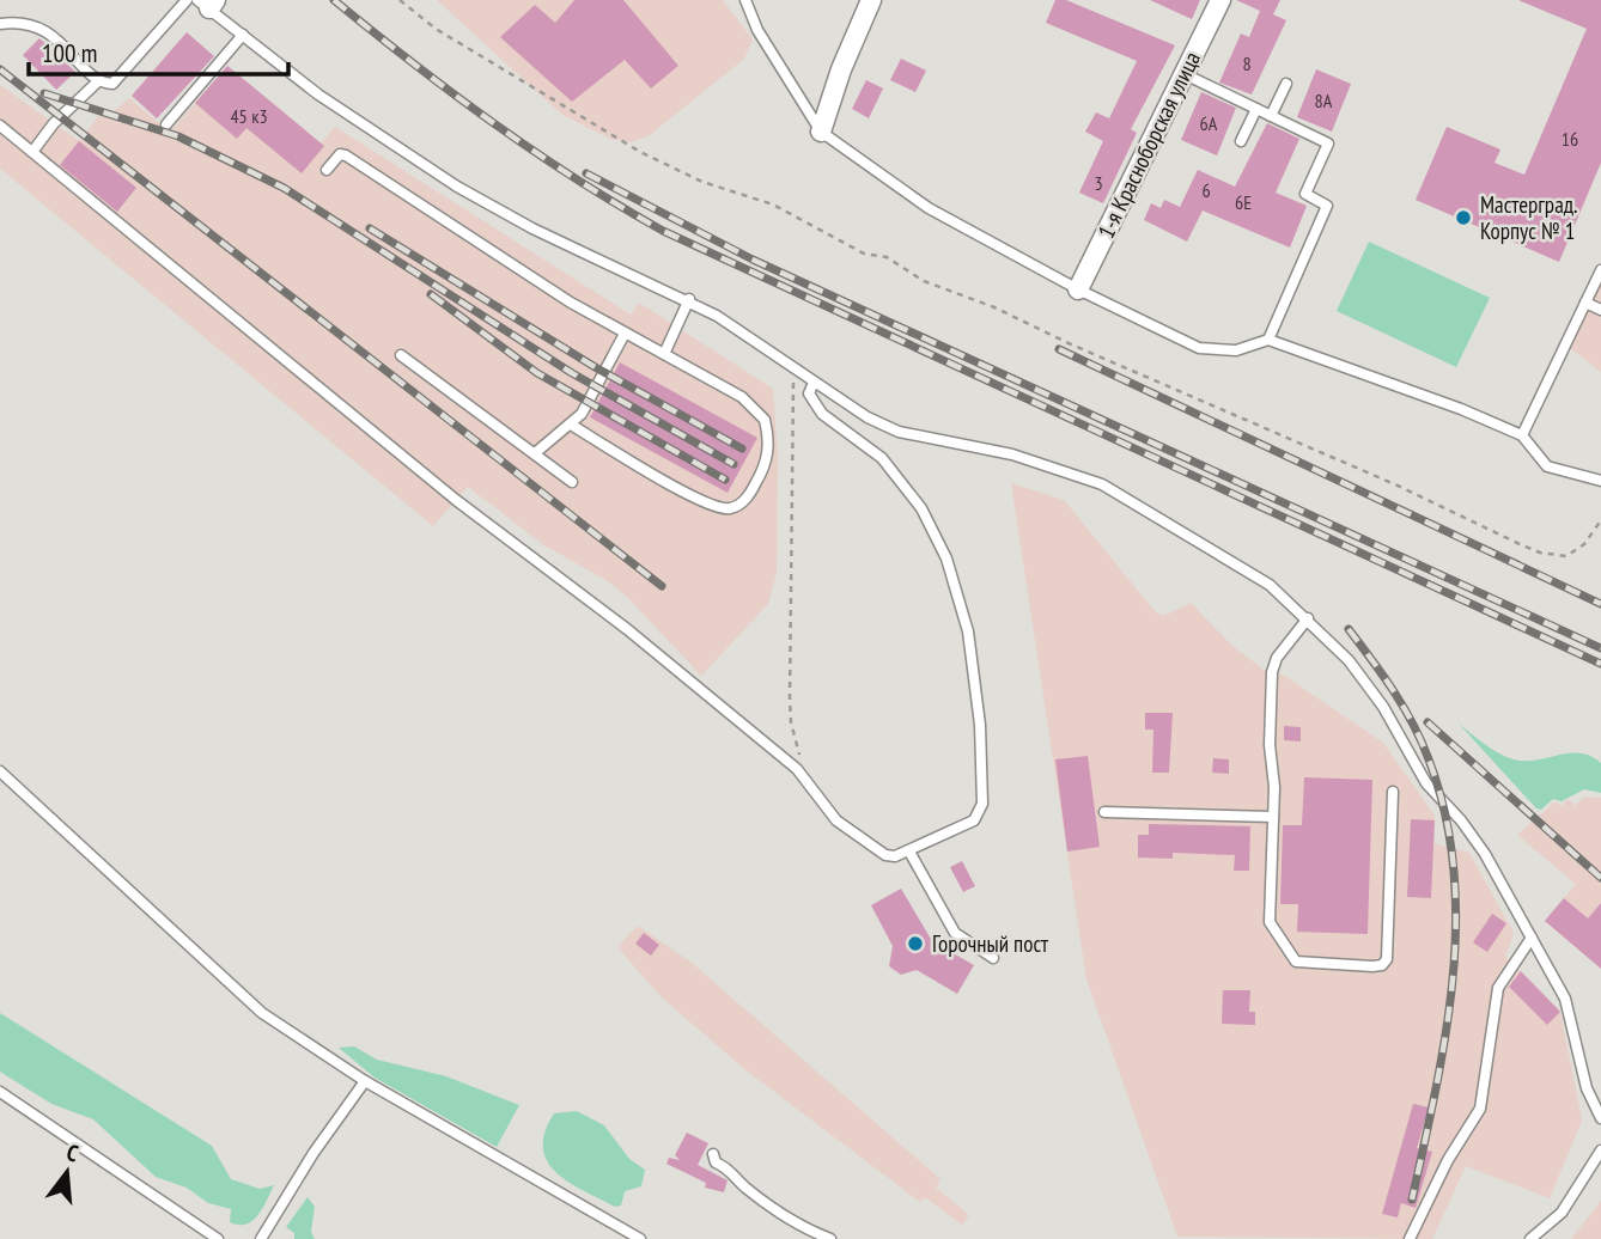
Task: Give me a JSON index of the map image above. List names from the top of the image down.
{
  "streets": {
    "street": ["1-я Красноборская улица"]
  },
  "places": ["Мастерград. Корпус № 1", "Горочный пост"],
  "house_numbers": [
    "8",
    "8А",
    "45 к3",
    "6А",
    "16",
    "3",
    "6",
    "6Е"
  ],
  "scale_bar": "100 m",
  "north": "top"
}
